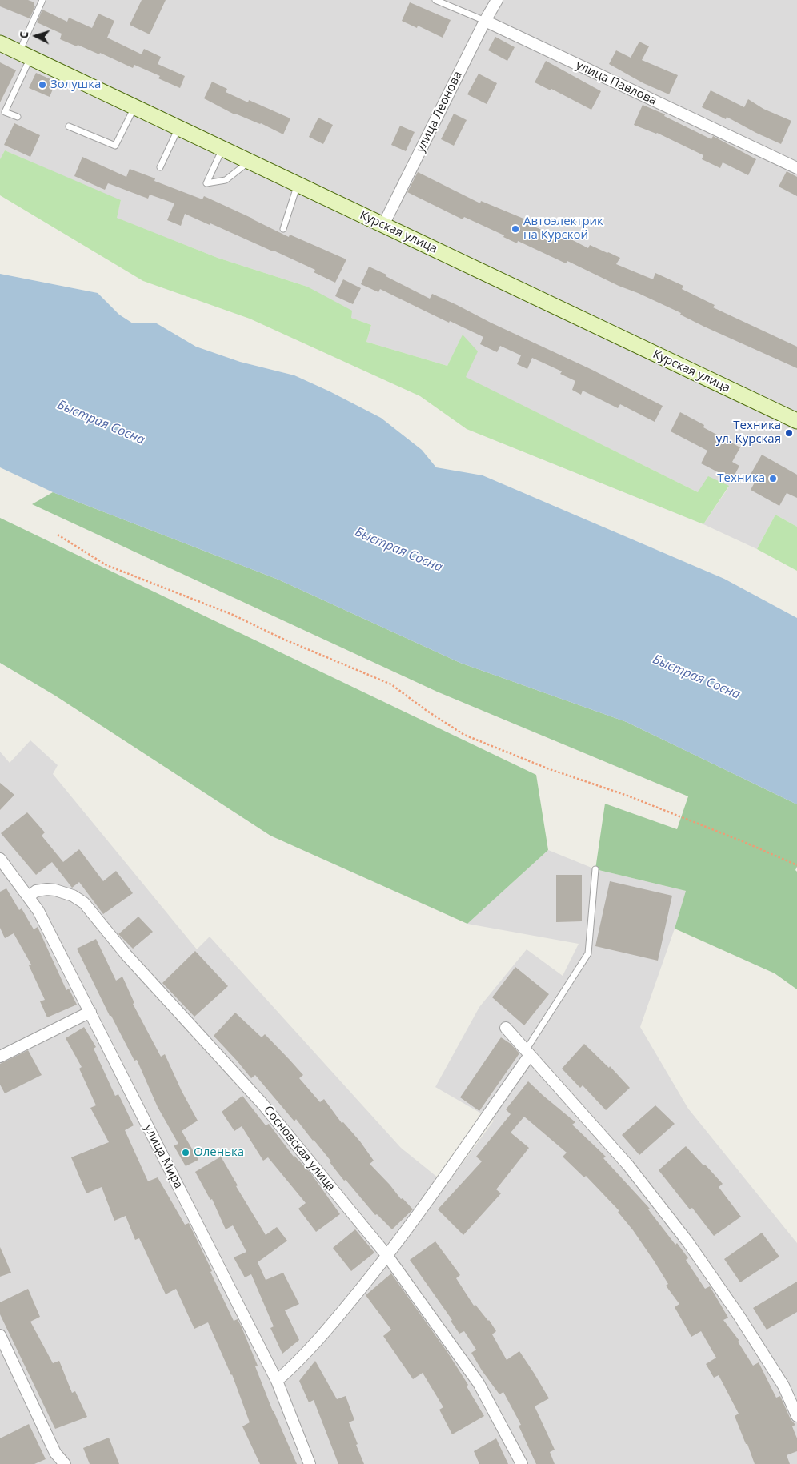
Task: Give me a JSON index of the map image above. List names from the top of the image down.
{
  "streets": {
    "street": [
      "улица Павлова",
      "улица Леонова",
      "Курская улица",
      "Сосновская улица",
      "улица Мира"
    ]
  },
  "crossings": [
    ["улица Павлова", "улица Леонова"],
    ["улица Леонова", "Курская улица"],
    ["Сосновская улица", "улица Мира"]
  ],
  "water": ["Быстрая Сосна"],
  "places": [
    "Золушка",
    "Автоэлектрик на Курской",
    "Техника ул. Курская",
    "Техника",
    "Оленька"
  ],
  "north": "left"
}
